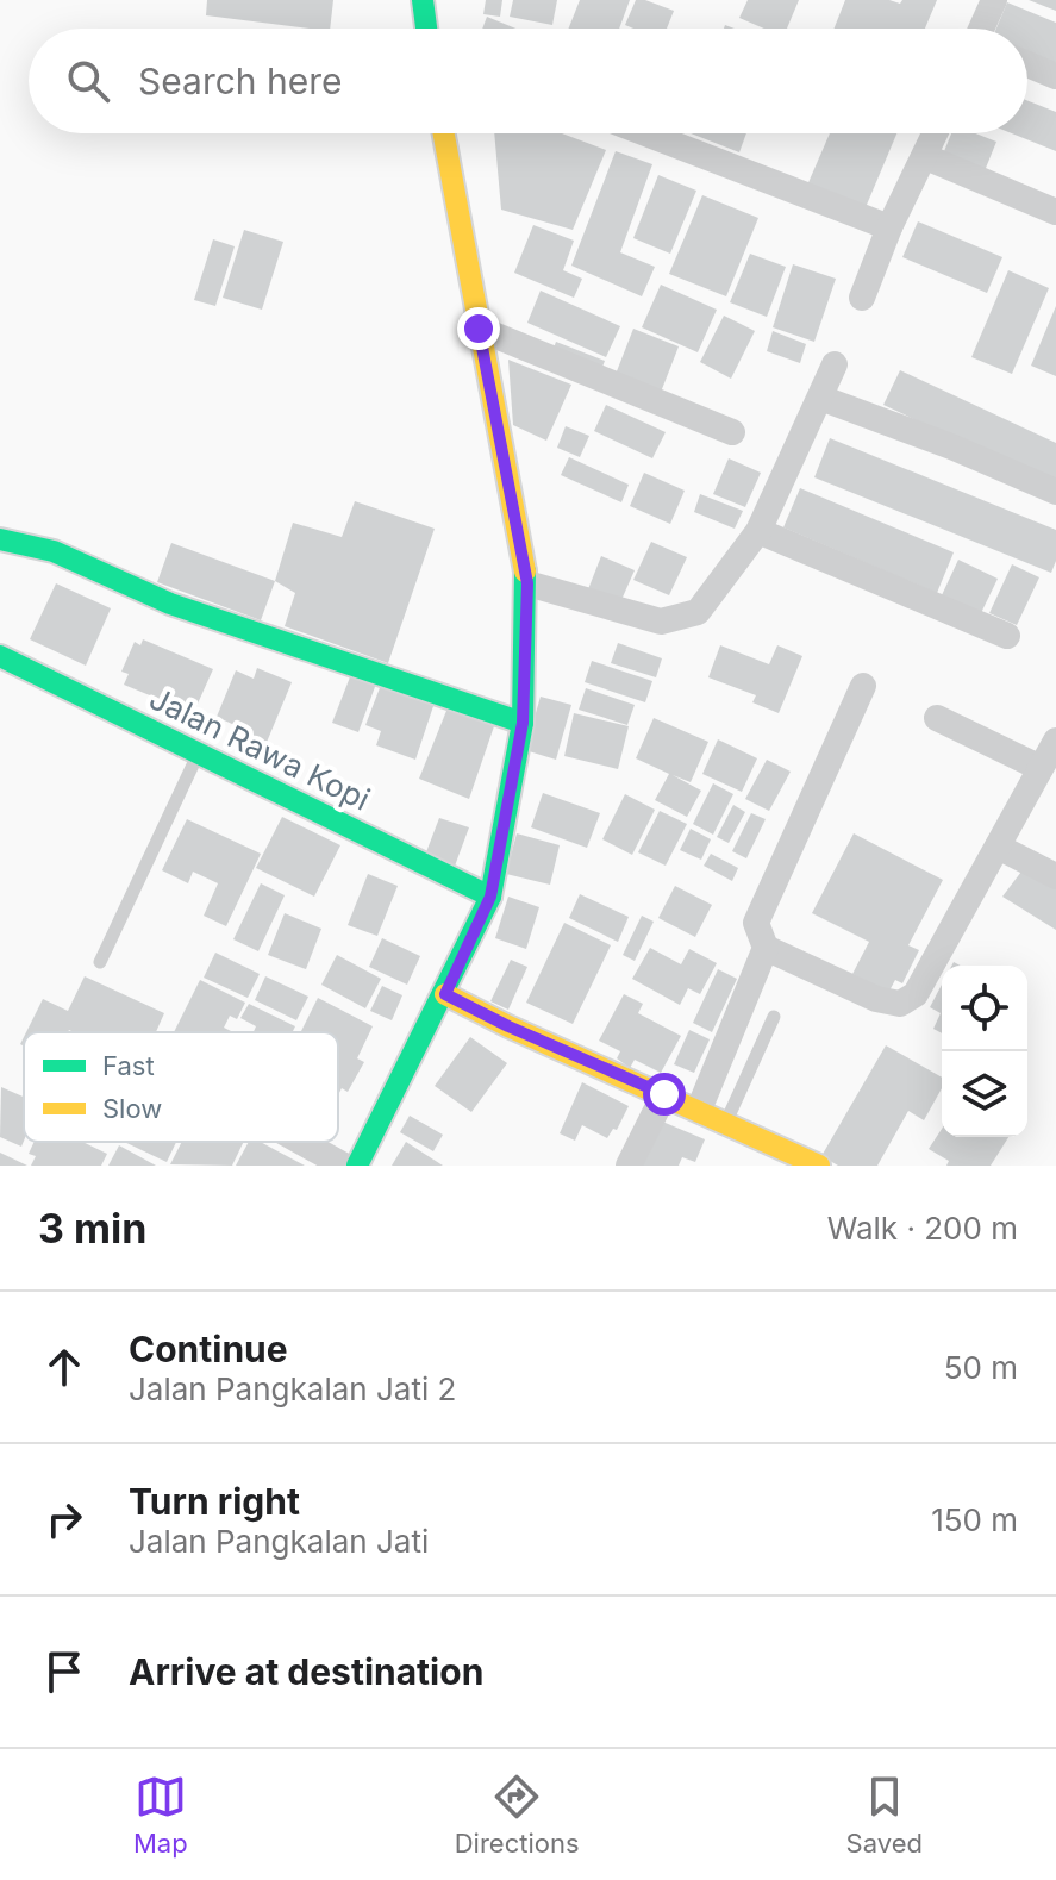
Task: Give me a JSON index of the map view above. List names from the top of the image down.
{
  "streets": {
    "street": ["Jalan Rawa Kopi"]
  },
  "legend": ["Fast", "Slow"],
  "page": {
    "search": "Search here",
    "heading": ["3 min", "Walk · 200 m"],
    "list": [
      ["Continue", "Jalan Pangkalan Jati 2", "50 m"],
      ["Turn right", "Jalan Pangkalan Jati", "150 m"],
      "Arrive at destination"
    ],
    "nav": ["Map", "Directions", "Saved"]
  }
}
